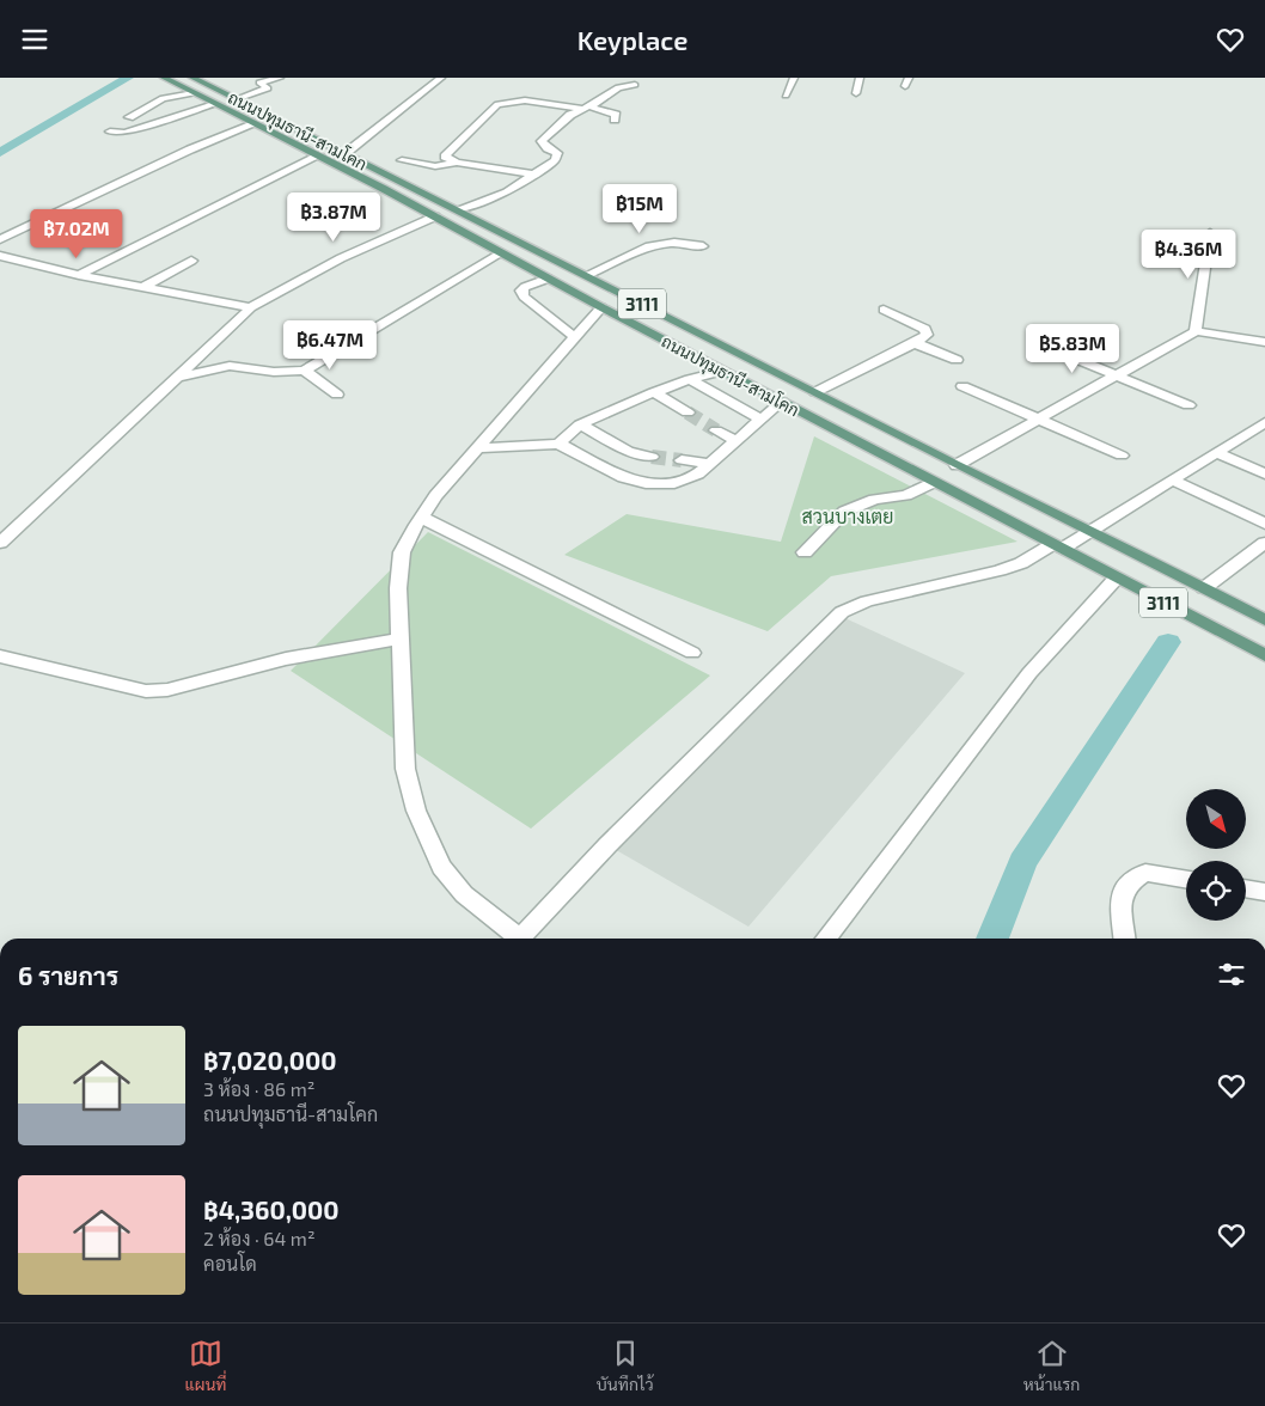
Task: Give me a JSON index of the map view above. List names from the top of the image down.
{
  "streets": {
    "main road": ["ถนนปทุมธานี-สามโคก", "3111"]
  },
  "parks": ["สวนบางเตย"],
  "north": "bottom right",
  "page": {
    "header": "Keyplace",
    "price": [
      "฿15M",
      "฿3.87M",
      "฿7.02M",
      "฿4.36M",
      "฿6.47M",
      "฿5.83M"
    ],
    "heading": "6 รายการ",
    "list": [
      {
        "name": "฿7,020,000",
        "note": "3 ห้อง · 86 m² · ถนนปทุมธานี-สามโคก"
      },
      {
        "name": "฿4,360,000",
        "note": "2 ห้อง · 64 m² · คอนโด"
      }
    ],
    "tabs": ["แผนที่", "บันทึกไว้", "หน้าแรก"]
  }
}
